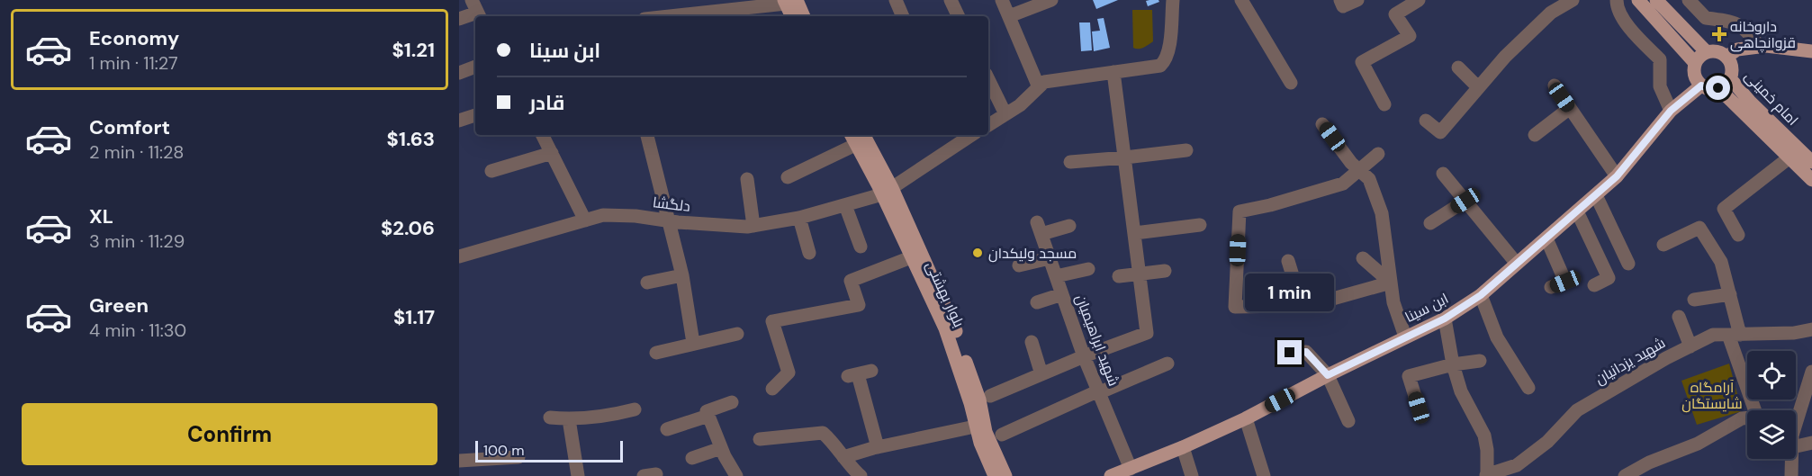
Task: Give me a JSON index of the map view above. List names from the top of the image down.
{
  "streets": {
    "main road": ["امام خمینی", "بلوار بهشتی", "ابن سینا"],
    "street": ["دلگشا", "شهید ابراهیمیان", "شهید یزدانیان"]
  },
  "crossings": [
    ["امام خمینی", "ابن سینا"],
    ["دلگشا", "بلوار بهشتی"],
    ["ابن سینا", "شهید ابراهیمیان"]
  ],
  "parks": ["آرامگاه شایستگان"],
  "places": {
    "health": ["داروخانه قزوانچاهی"],
    "other": ["مسجد ولیکدان"]
  },
  "scale_bar": "100 m",
  "page": {
    "list": [
      {
        "name": "Economy",
        "note": "1 min · 11:27",
        "value": "$1.21"
      },
      {
        "name": "Comfort",
        "note": "2 min · 11:28",
        "value": "$1.63"
      },
      {
        "name": "XL",
        "note": "3 min · 11:29",
        "value": "$2.06"
      },
      {
        "name": "Green",
        "note": "4 min · 11:30",
        "value": "$1.17"
      }
    ],
    "banner": ["ابن سینا", "قادر"],
    "bubble": "1 min",
    "buttons": "Confirm",
    "scale": "100 m"
  }
}
